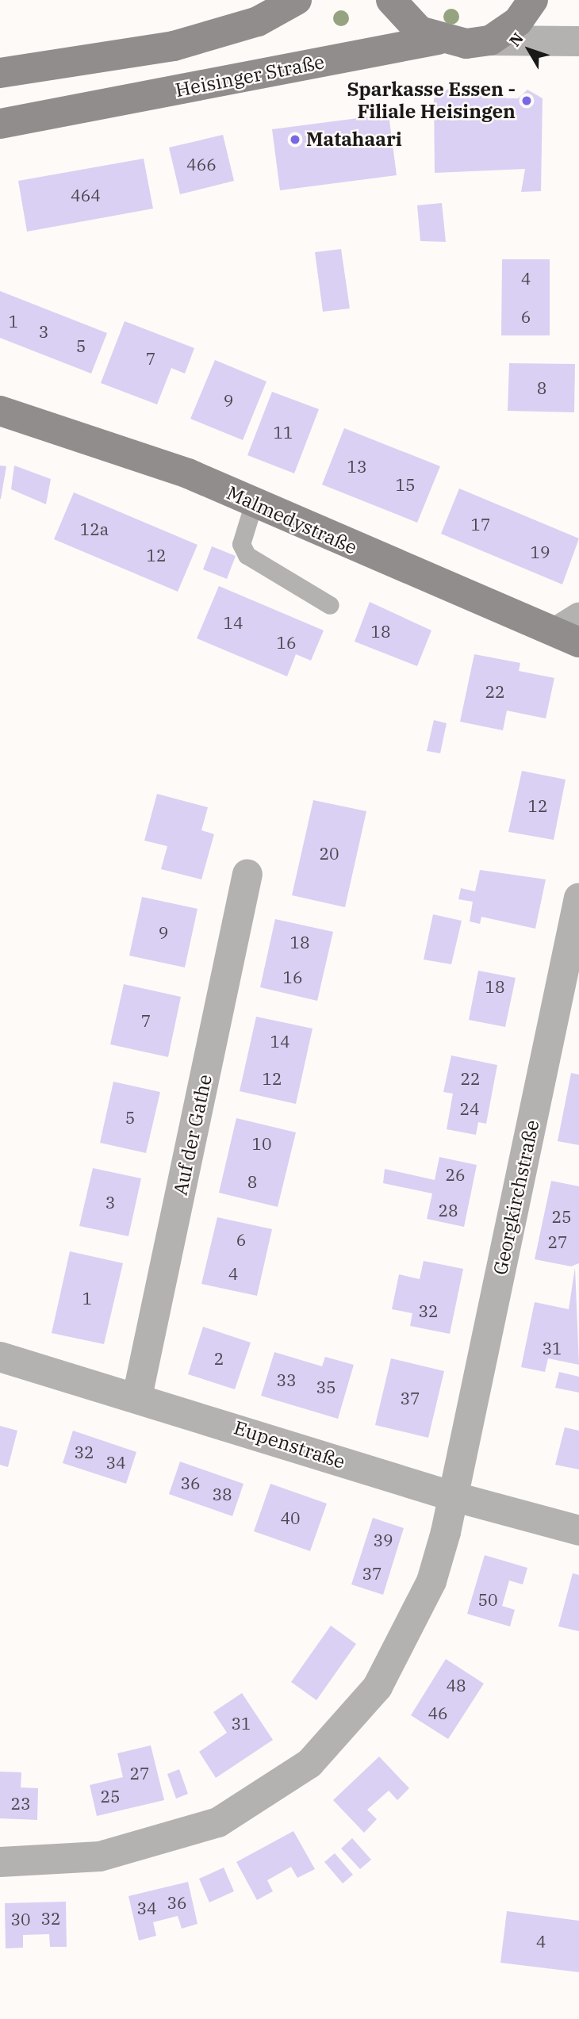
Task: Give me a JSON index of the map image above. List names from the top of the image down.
{
  "streets": {
    "main road": ["Heisinger Straße", "Malmedystraße"],
    "street": ["Auf der Gathe", "Georgkirchstraße", "Eupenstraße"]
  },
  "crossings": [
    ["Auf der Gathe", "Eupenstraße"],
    ["Georgkirchstraße", "Eupenstraße"]
  ],
  "places": ["Sparkasse Essen - Filiale Heisingen", "Matahaari"],
  "house_numbers": [
    "466",
    "464",
    "4",
    "6",
    "1",
    "3",
    "5",
    "7",
    "8",
    "9",
    "11",
    "13",
    "15",
    "17",
    "12a",
    "19",
    "12",
    "14",
    "18",
    "16",
    "22",
    "12",
    "20",
    "9",
    "18",
    "16",
    "18",
    "7",
    "14",
    "12",
    "22",
    "24",
    "5",
    "10",
    "26",
    "8",
    "3",
    "28",
    "25",
    "6",
    "27",
    "4",
    "1",
    "32",
    "31",
    "2",
    "33",
    "35",
    "37",
    "32",
    "34",
    "36",
    "38",
    "40",
    "39",
    "37",
    "50",
    "48",
    "46",
    "31",
    "27",
    "25",
    "23",
    "36",
    "34",
    "32",
    "30",
    "4"
  ],
  "north": "top left"
}
